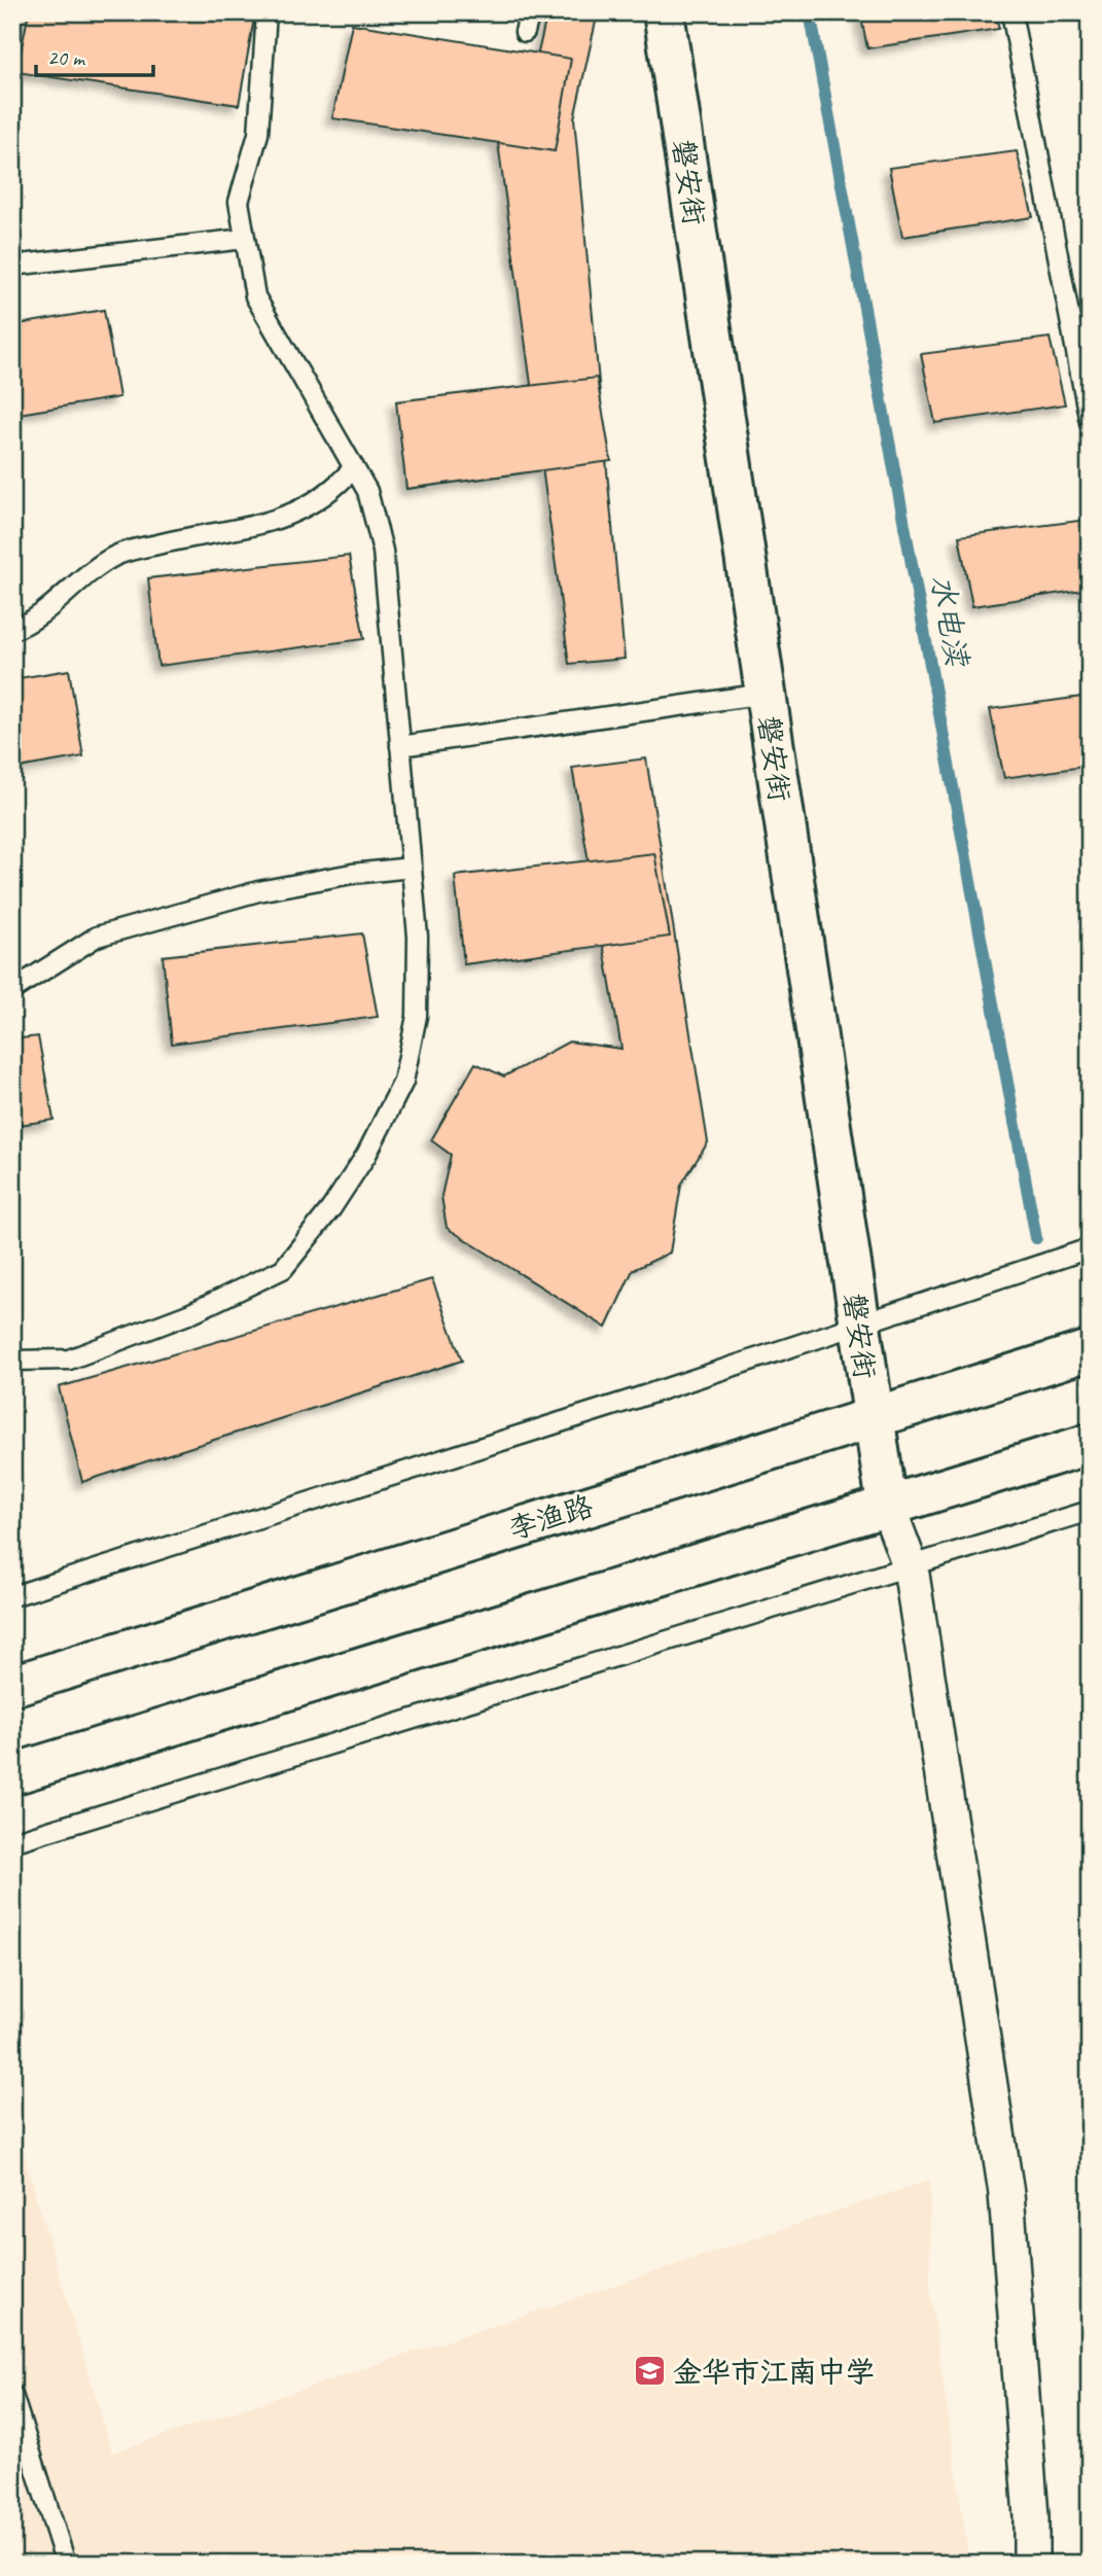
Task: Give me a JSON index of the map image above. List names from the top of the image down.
{
  "streets": {
    "main road": ["磐安街", "李渔路"]
  },
  "crossings": [
    ["磐安街", "李渔路"]
  ],
  "water": ["水电渎"],
  "places": {
    "school or university": ["金华市江南中学"]
  },
  "scale_bar": "20 m"
}
